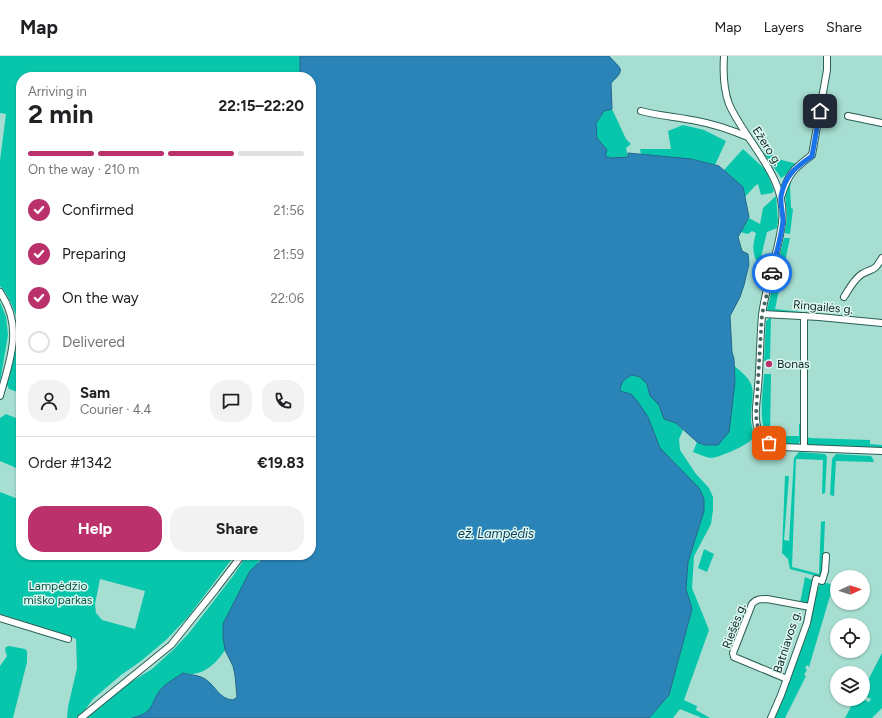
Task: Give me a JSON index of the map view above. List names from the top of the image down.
{
  "streets": {
    "street": [
      "Ežero g.",
      "Ringailės g.",
      "Riešės g.",
      "Batniavos g."
    ]
  },
  "crossings": [
    ["Ežero g.", "Ringailės g."],
    ["Riešės g.", "Batniavos g."]
  ],
  "water": ["ež. Lampėdis"],
  "parks": ["Lampėdžio miško parkas"],
  "places": ["Bonas"],
  "north": "right",
  "page": {
    "header": "Map",
    "nav": ["Map", "Layers", "Share"],
    "heading": ["2 min", "Arriving in", "22:15–22:20"],
    "panel": [
      "Sam",
      "Courier · 4.4",
      "Order #1342",
      "€19.83"
    ],
    "bar": "On the way · 210 m",
    "list": [
      ["Confirmed", "21:56"],
      ["Preparing", "21:59"],
      ["On the way", "22:06"],
      "Delivered"
    ],
    "buttons": ["Help", "Share"]
  }
}
